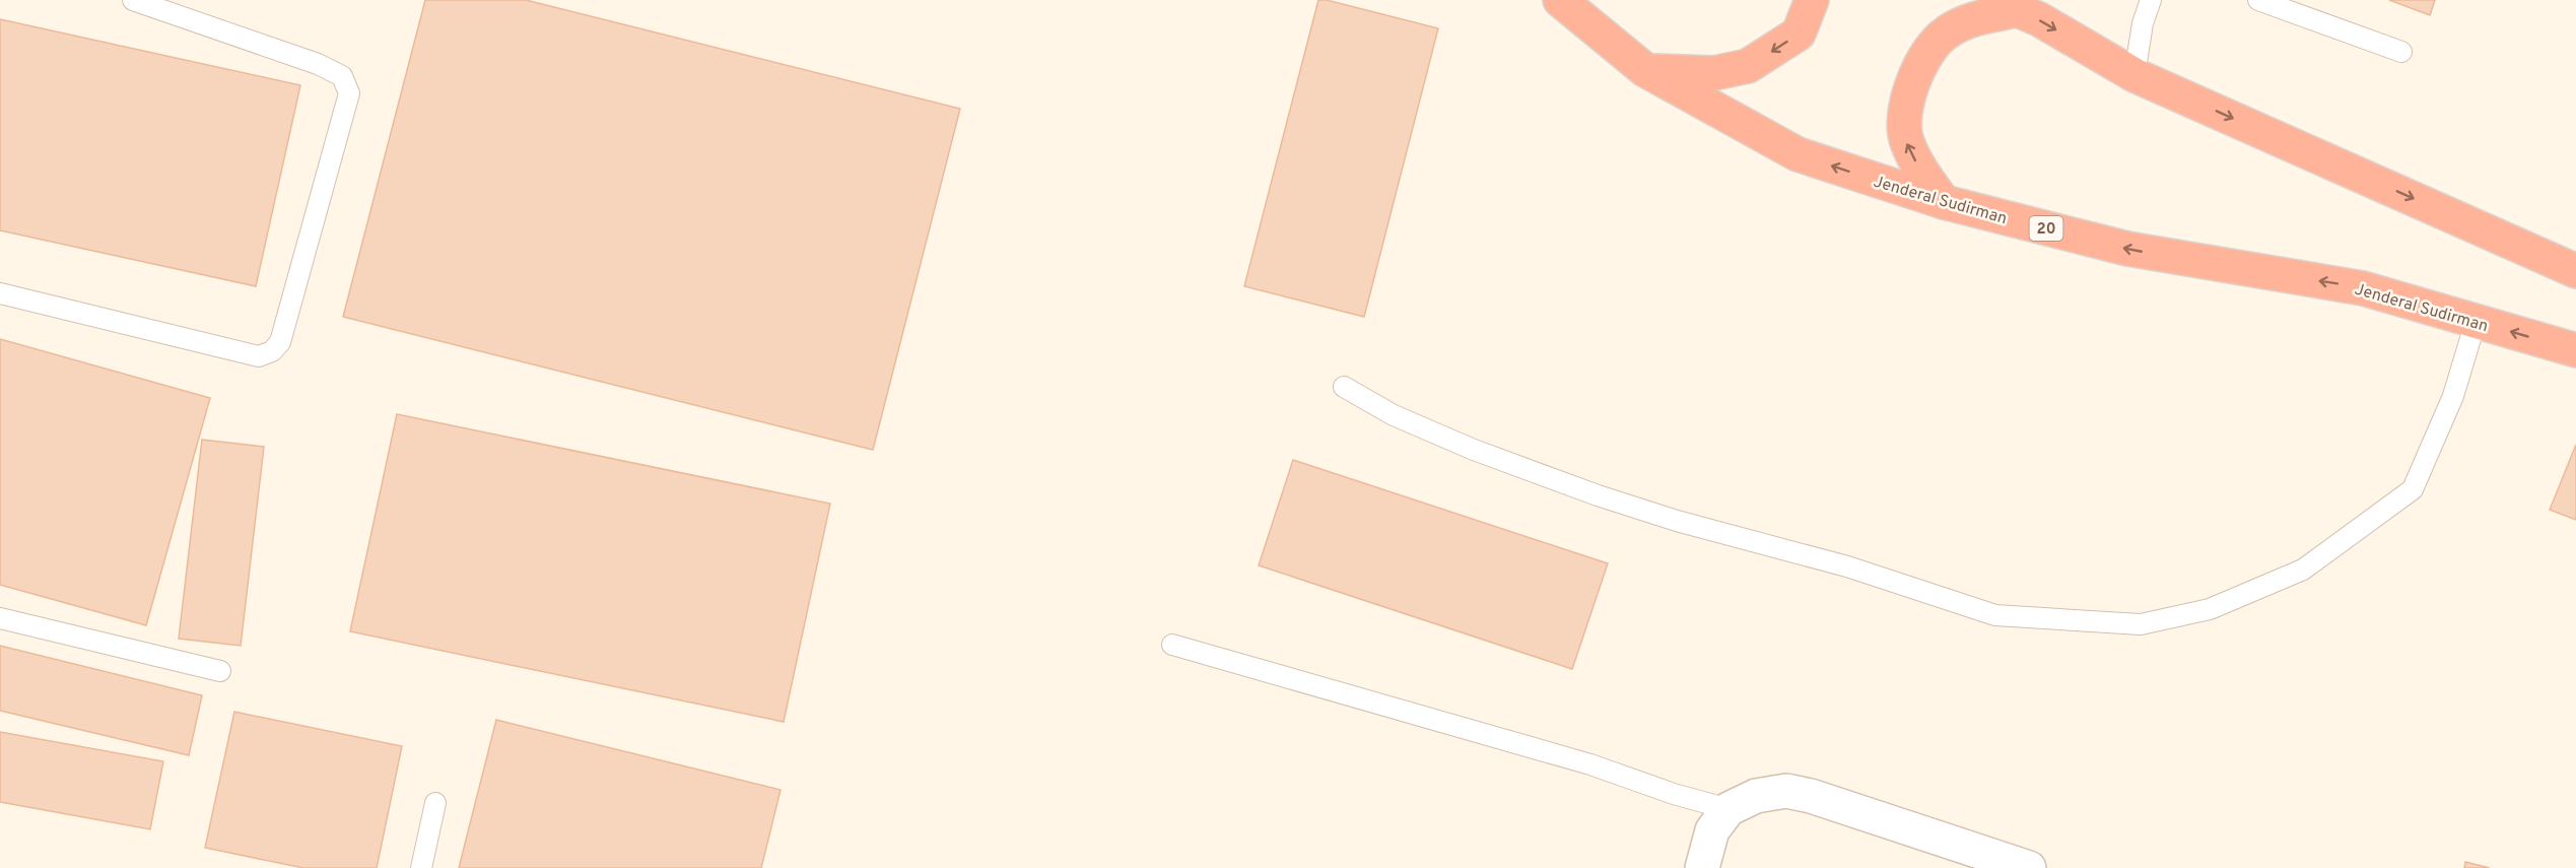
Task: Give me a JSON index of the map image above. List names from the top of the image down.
{
  "streets": {
    "highway": ["Jenderal Sudirman", "20"]
  }
}
